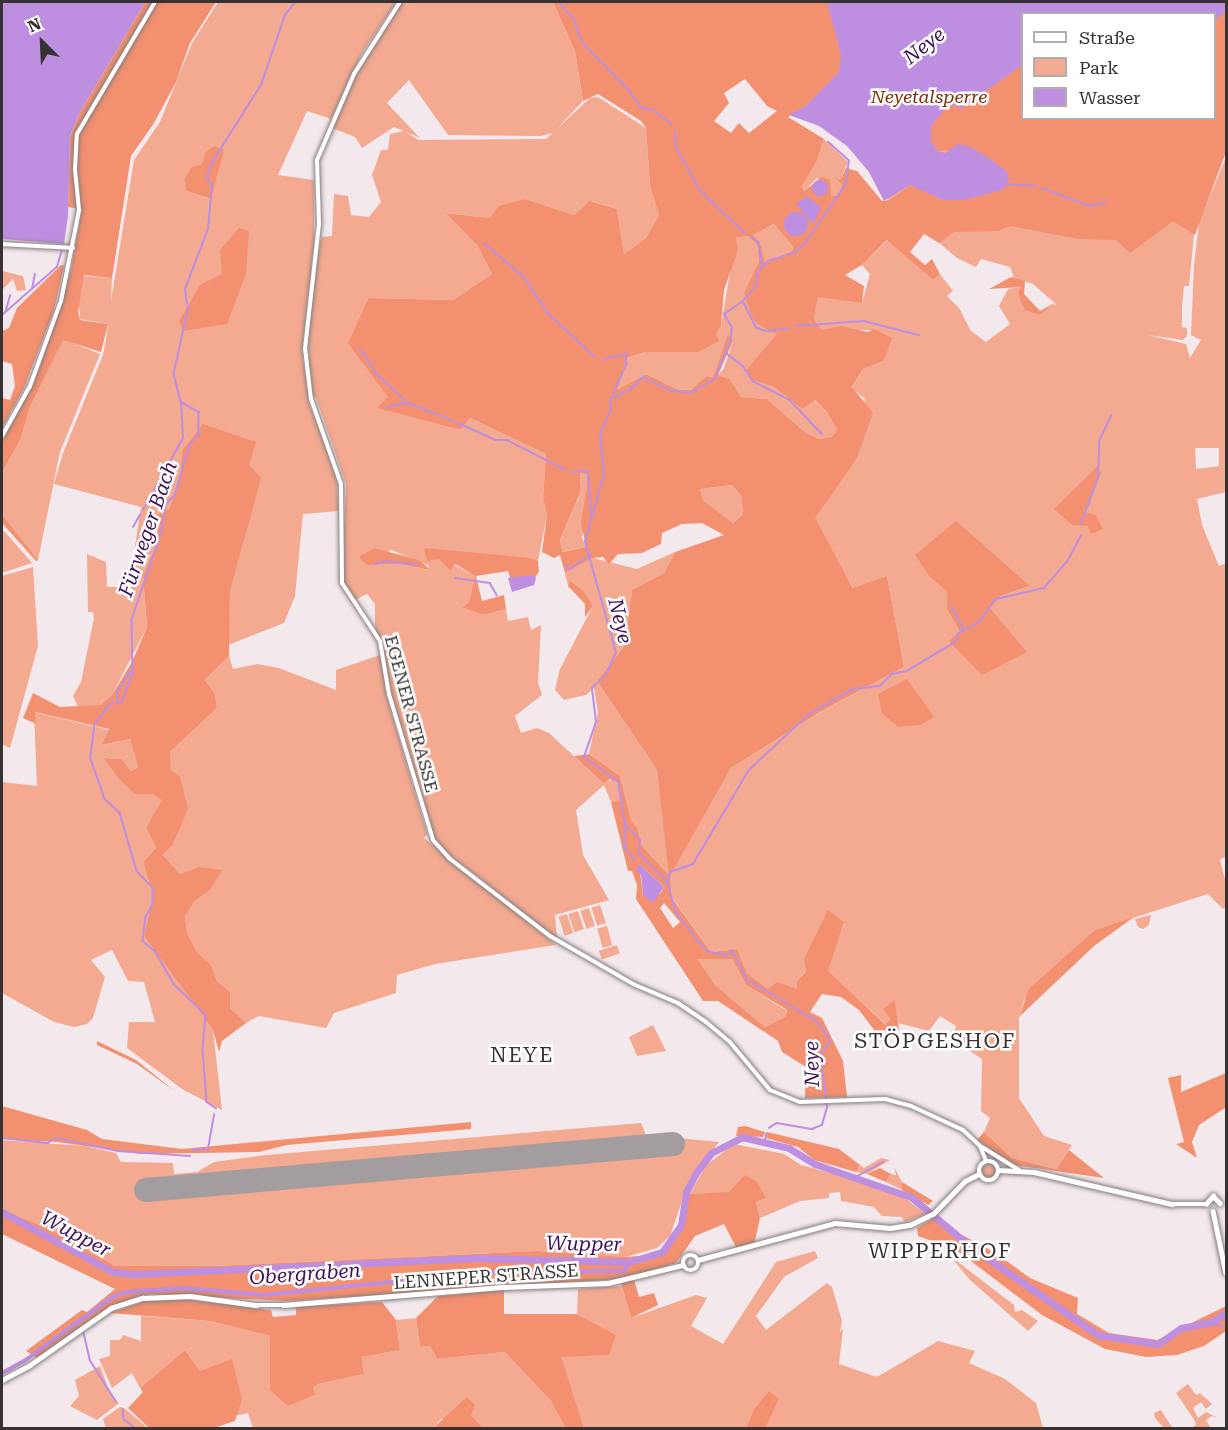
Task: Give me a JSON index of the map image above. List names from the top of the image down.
{
  "streets": {
    "main road": ["LENNEPER STRASSE"],
    "street": ["EGENER STRASSE"]
  },
  "districts": ["STÖPGESHOF", "NEYE", "WIPPERHOF"],
  "water": [
    "Neye",
    "Fürweger Bach",
    "Wupper",
    "Obergraben"
  ],
  "parks": ["Neyetalsperre"],
  "legend": ["Straße", "Park", "Wasser"],
  "north": "top left"
}
